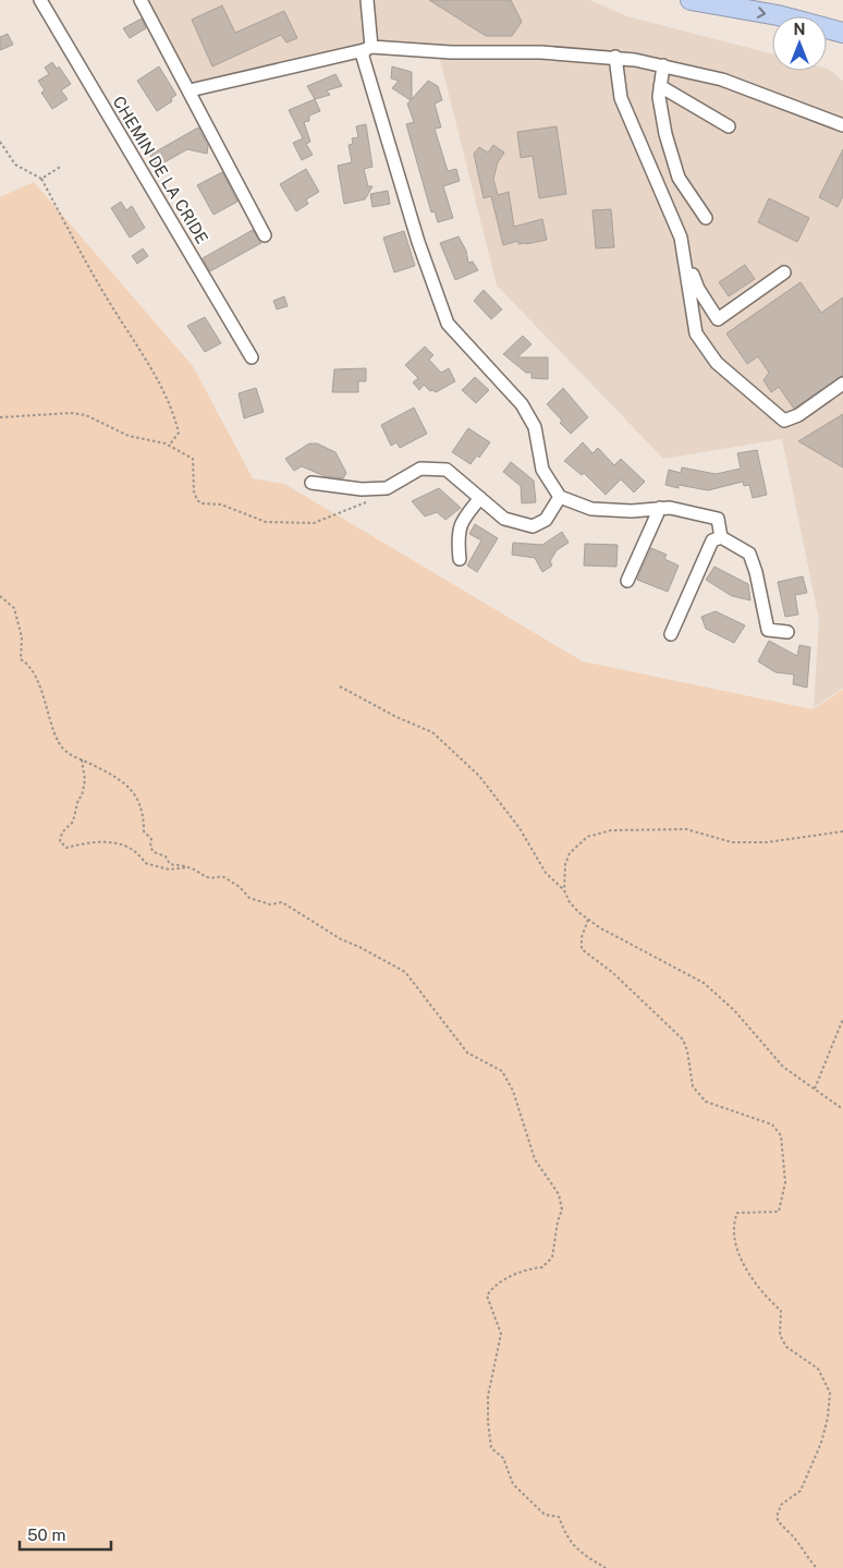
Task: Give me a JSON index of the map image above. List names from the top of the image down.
{
  "streets": {
    "street": ["CHEMIN DE LA CRIDE"]
  },
  "scale_bar": "50 m",
  "north": "top"
}
